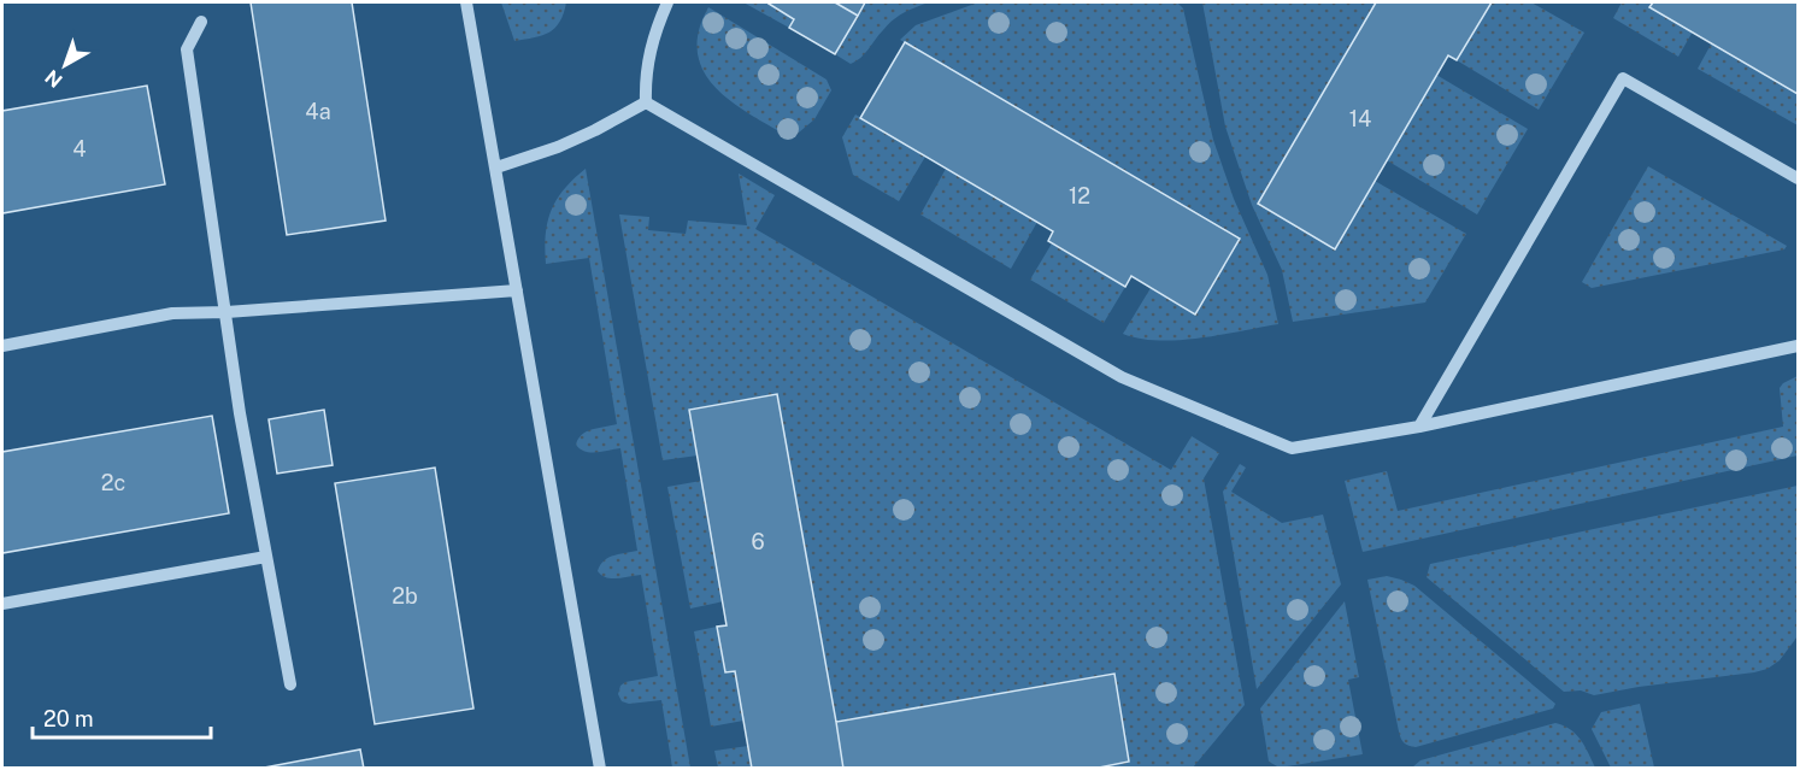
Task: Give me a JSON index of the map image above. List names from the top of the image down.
{
  "house_numbers": [
    "4a",
    "14",
    "4",
    "12",
    "2c",
    "6",
    "2b"
  ],
  "scale_bar": "20 m",
  "north": "bottom left"
}
